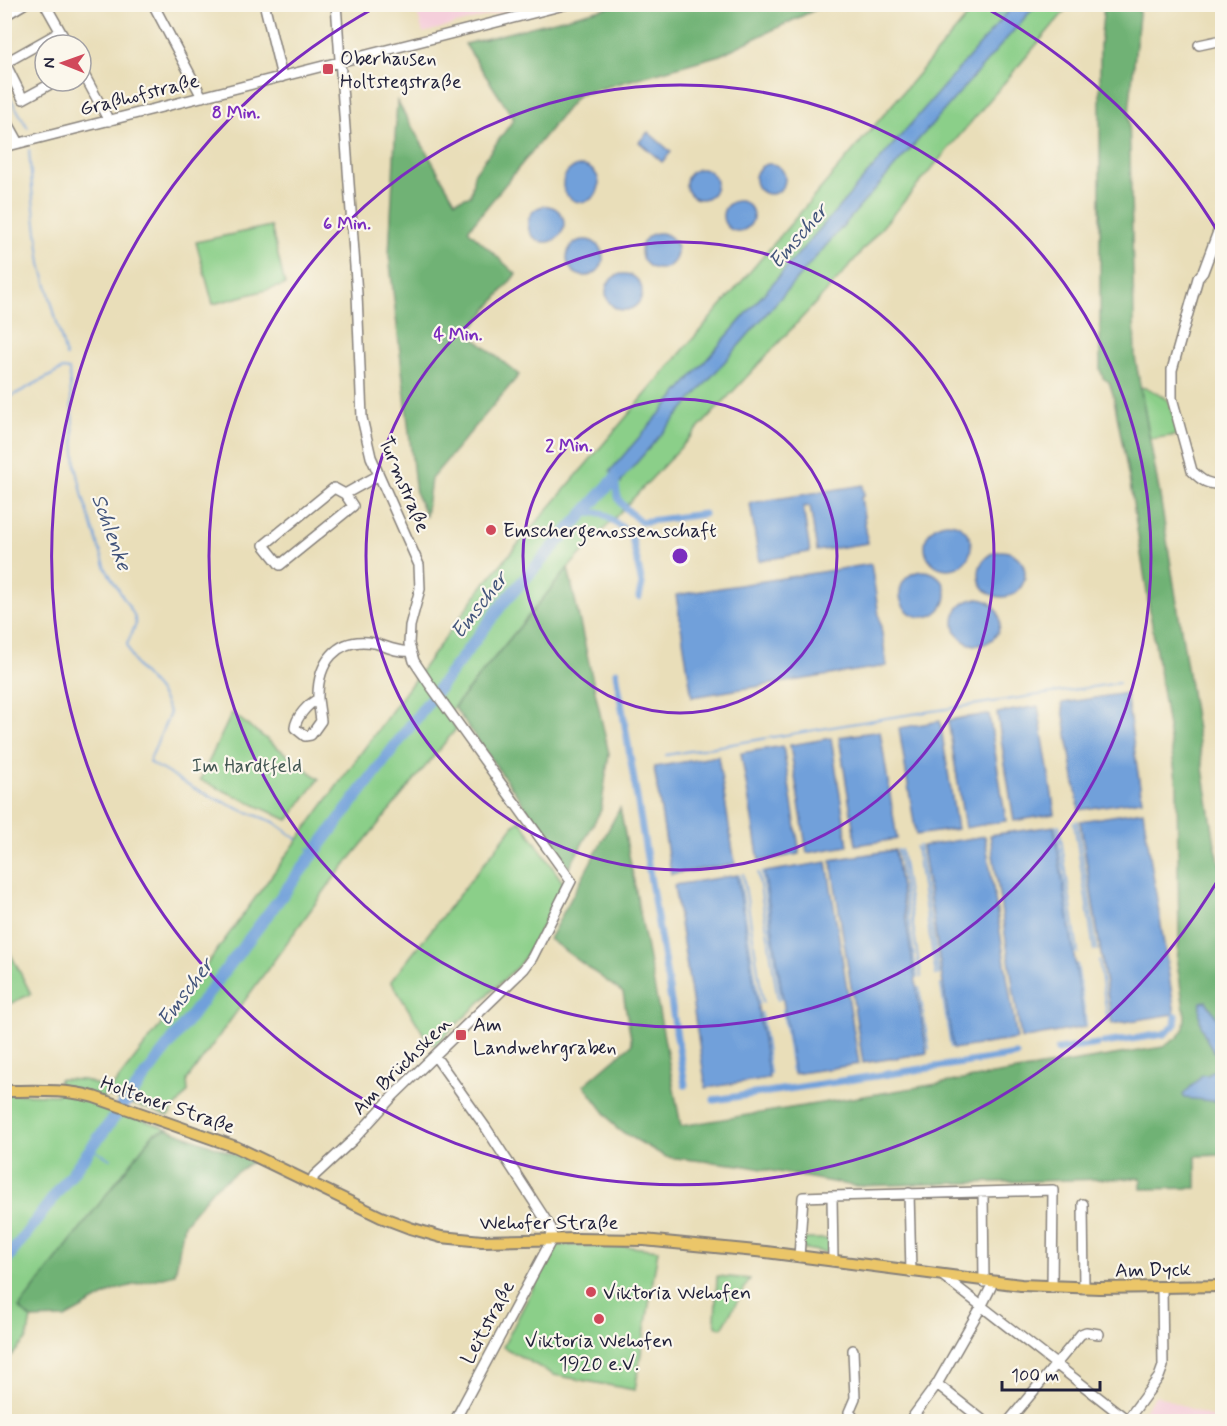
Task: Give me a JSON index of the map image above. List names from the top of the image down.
{
  "streets": {
    "main road": ["Holtener Straße", "Wehofer Straße", "Am Dyck"],
    "street": [
      "Graßhofstraße",
      "Turmstraße",
      "Am Brüchsken",
      "Leitstraße"
    ]
  },
  "crossings": [
    ["Graßhofstraße", "Turmstraße"],
    ["Turmstraße", "Am Brüchsken"],
    ["Am Brüchsken", "Holtener Straße"],
    ["Am Brüchsken", "Wehofer Straße"],
    ["Holtener Straße", "Wehofer Straße"],
    ["Wehofer Straße", "Am Dyck"],
    ["Wehofer Straße", "Leitstraße"]
  ],
  "water": ["Emscher", "Schlenke"],
  "parks": ["Im Hardtfeld"],
  "places": {
    "transit": ["Oberhausen Holtstegstraße", "Am Landwehrgraben"],
    "other": ["Emschergenossenschaft", "Viktoria Wehofen", "Viktoria Wehofen 1920 e.V."]
  },
  "scale_bar": "100 m",
  "north": "left",
  "rings": [
    "8 Min.",
    "6 Min.",
    "4 Min.",
    "2 Min."
  ]
}
